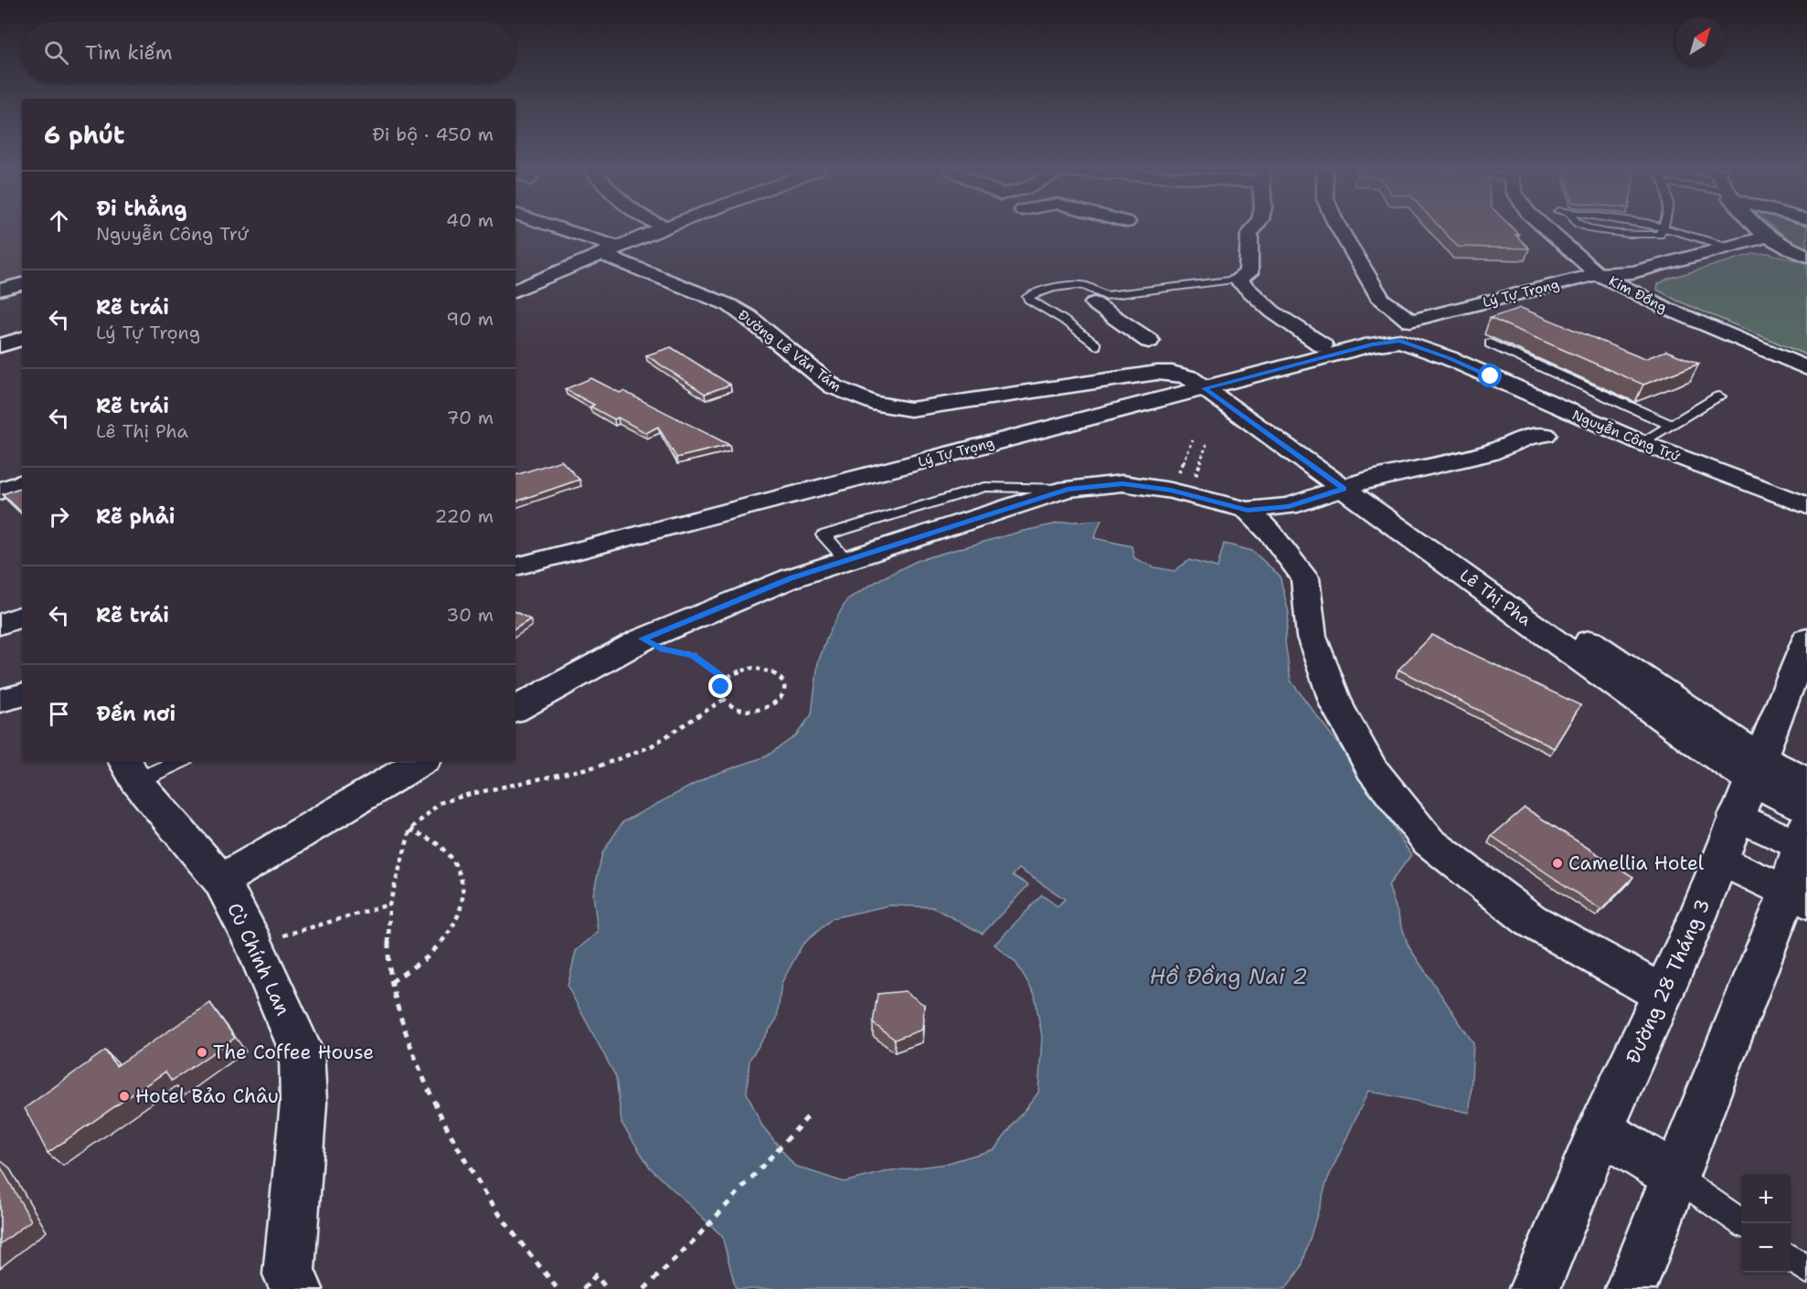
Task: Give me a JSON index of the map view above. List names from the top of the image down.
{
  "streets": {
    "street": [
      "Lý Tự Trọng",
      "Kim Đồng",
      "Đường Lê Văn Tám",
      "Nguyễn Công Trứ",
      "Lê Thị Pha",
      "Cù Chính Lan",
      "Đường 28 Tháng 3"
    ]
  },
  "crossings": [
    ["Lý Tự Trọng", "Kim Đồng"],
    ["Lý Tự Trọng", "Đường Lê Văn Tám"],
    ["Lý Tự Trọng", "Nguyễn Công Trứ"],
    ["Lý Tự Trọng", "Lê Thị Pha"],
    ["Đường Lê Văn Tám", "Lê Thị Pha"],
    ["Lê Thị Pha", "Đường 28 Tháng 3"]
  ],
  "water": ["Hồ Đồng Nai 2"],
  "places": ["Camellia Hotel", "The Coffee House", "Hotel Bảo Châu"],
  "north": "top right",
  "page": {
    "search": "Tìm kiếm",
    "heading": ["6 phút", "Đi bộ · 450 m"],
    "list": [
      ["Đi thẳng", "Nguyễn Công Trứ", "40 m"],
      ["Rẽ trái", "Lý Tự Trọng", "90 m"],
      ["Rẽ trái", "Lê Thị Pha", "70 m"],
      ["Rẽ phải", "220 m"],
      ["Rẽ trái", "30 m"],
      "Đến nơi"
    ],
    "map_buttons": ["+", "−"]
  }
}
